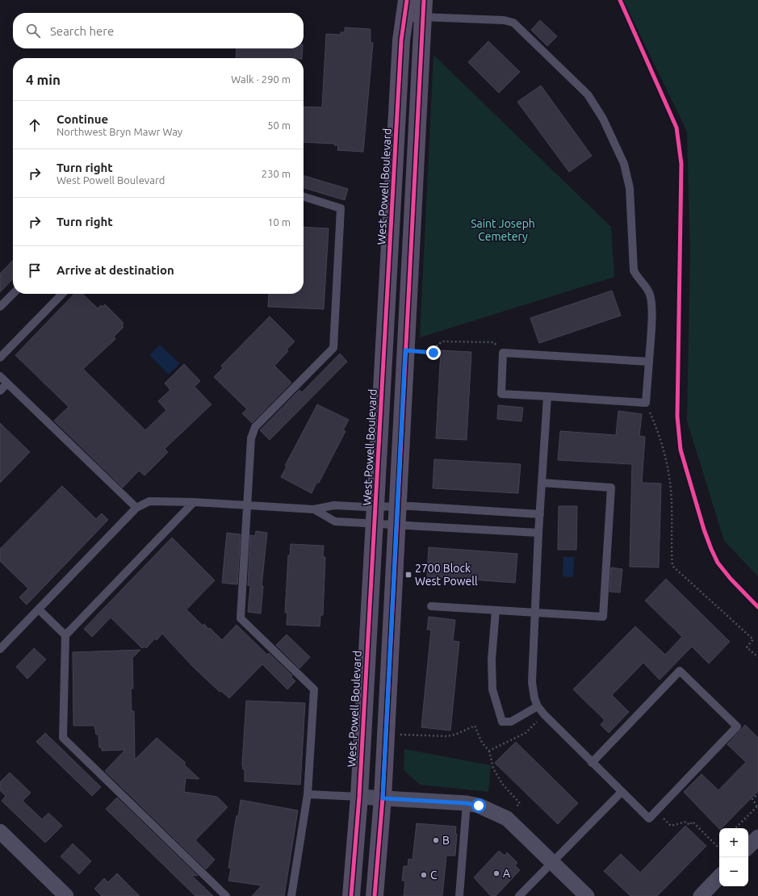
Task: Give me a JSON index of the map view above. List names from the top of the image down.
{
  "streets": {
    "main road": ["West Powell Boulevard"]
  },
  "parks": ["Saint Joseph Cemetery"],
  "places": {
    "transit": ["2700 Block West Powell"],
    "other": ["B", "A", "C"]
  },
  "page": {
    "search": "Search here",
    "heading": ["4 min", "Walk · 290 m"],
    "list": [
      ["Continue", "Northwest Bryn Mawr Way", "50 m"],
      ["Turn right", "West Powell Boulevard", "230 m"],
      ["Turn right", "10 m"],
      "Arrive at destination"
    ],
    "map_buttons": ["+", "−"]
  }
}
